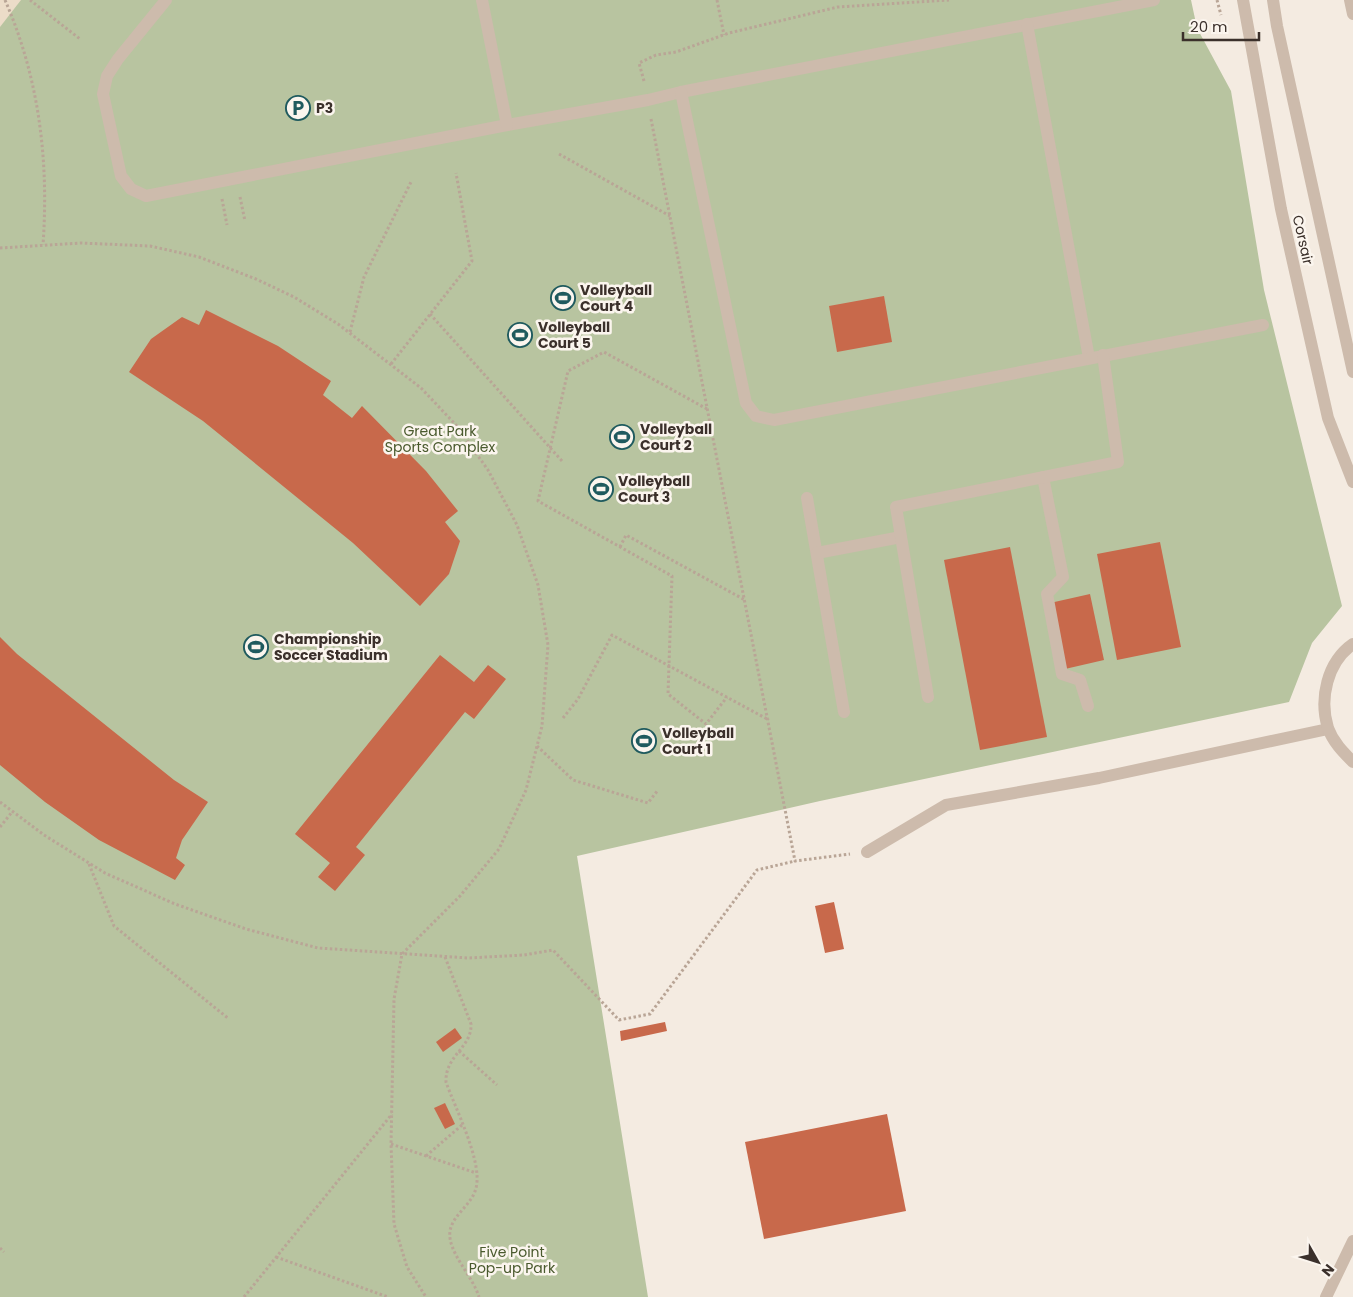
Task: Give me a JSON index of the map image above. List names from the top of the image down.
{
  "streets": {
    "street": ["Corsair"]
  },
  "parks": ["Great Park Sports Complex", "Five Point Pop-up Park"],
  "places": {
    "parking": ["P3"],
    "sports": [
      "Volleyball Court 4",
      "Volleyball Court 5",
      "Volleyball Court 2",
      "Volleyball Court 3",
      "Championship Soccer Stadium",
      "Volleyball Court 1"
    ]
  },
  "scale_bar": "20 m",
  "north": "bottom right"
}
